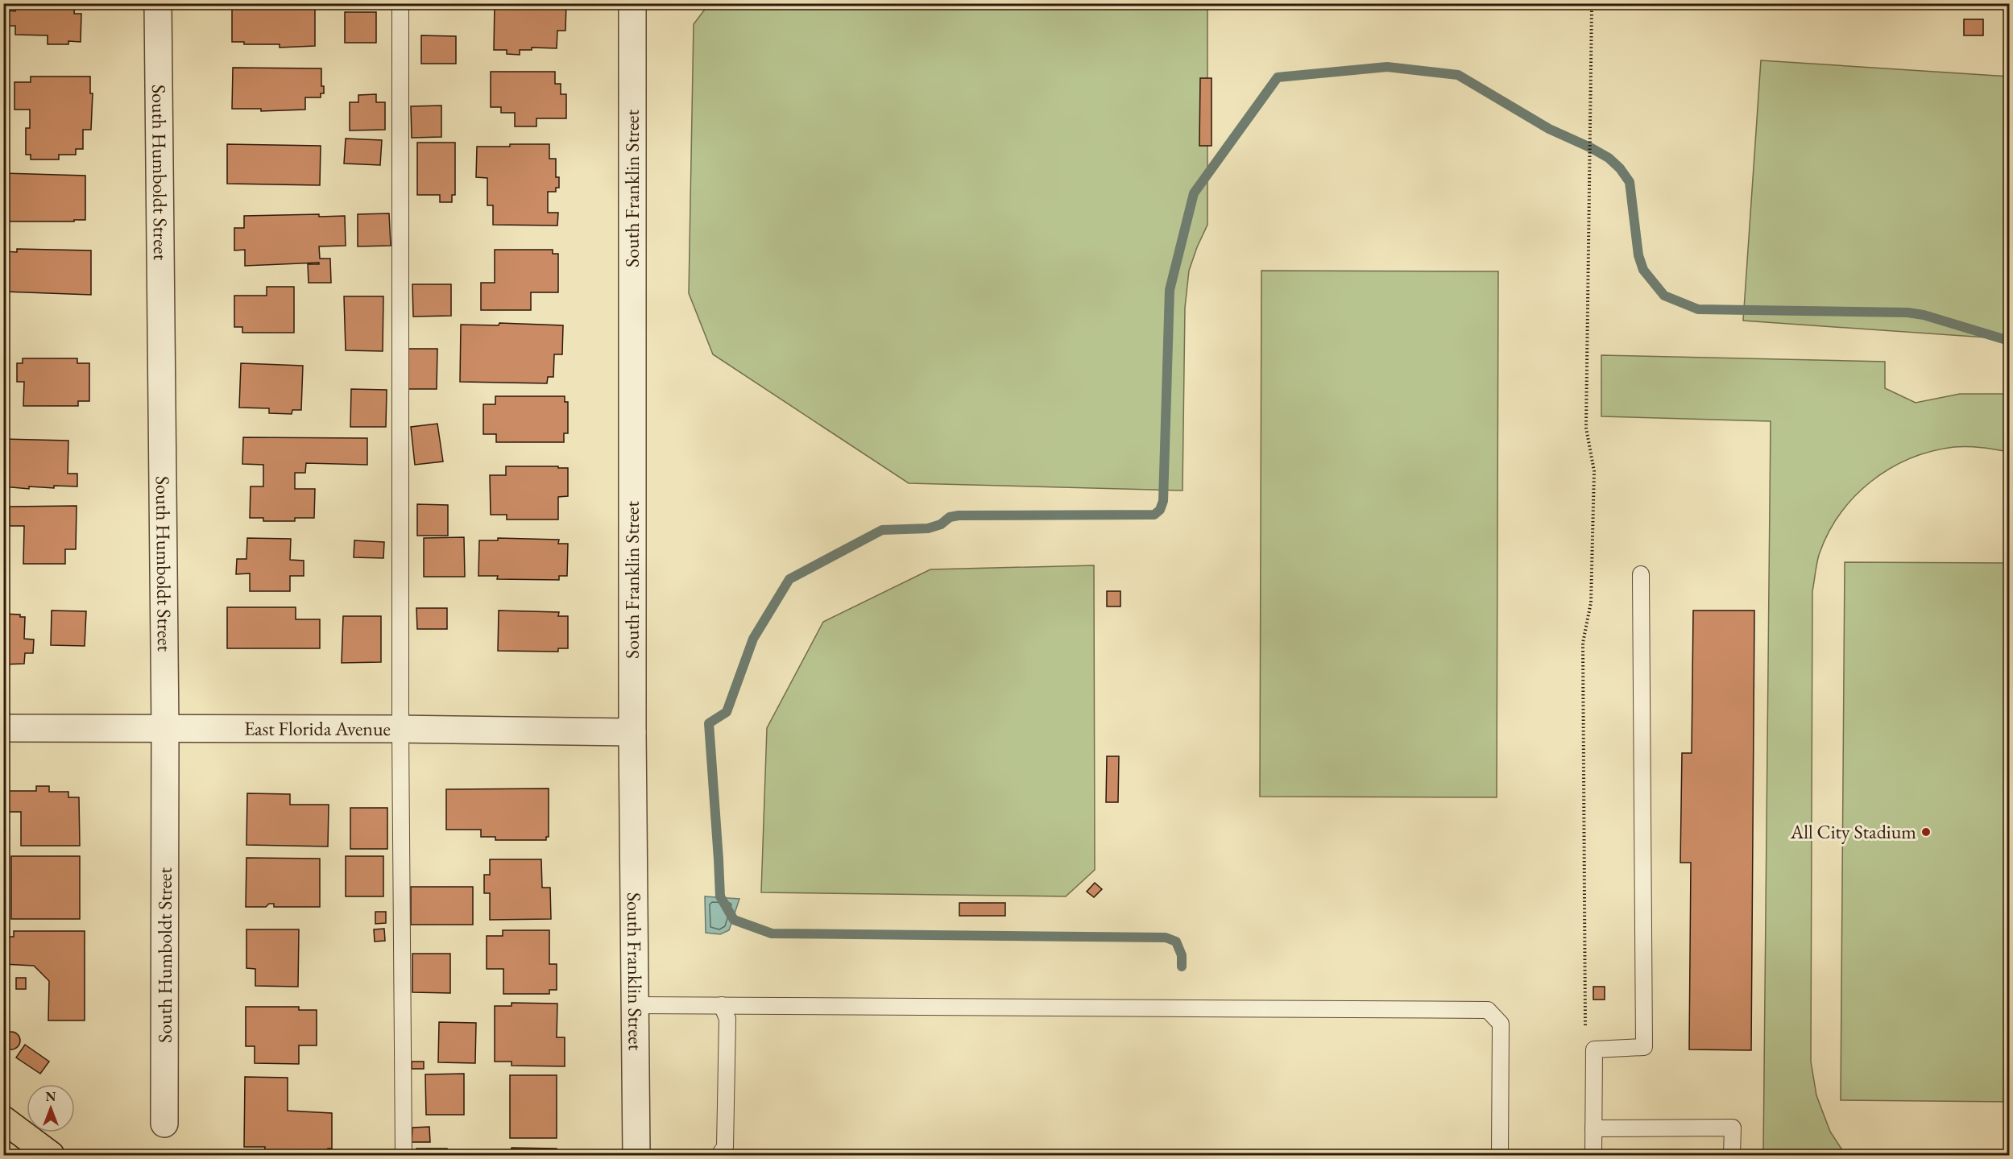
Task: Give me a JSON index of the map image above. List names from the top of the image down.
{
  "streets": {
    "street": ["South Humboldt Street", "South Franklin Street", "East Florida Avenue"]
  },
  "crossings": [
    ["South Humboldt Street", "East Florida Avenue"],
    ["South Franklin Street", "East Florida Avenue"]
  ],
  "places": ["All City Stadium"],
  "north": "top"
}
